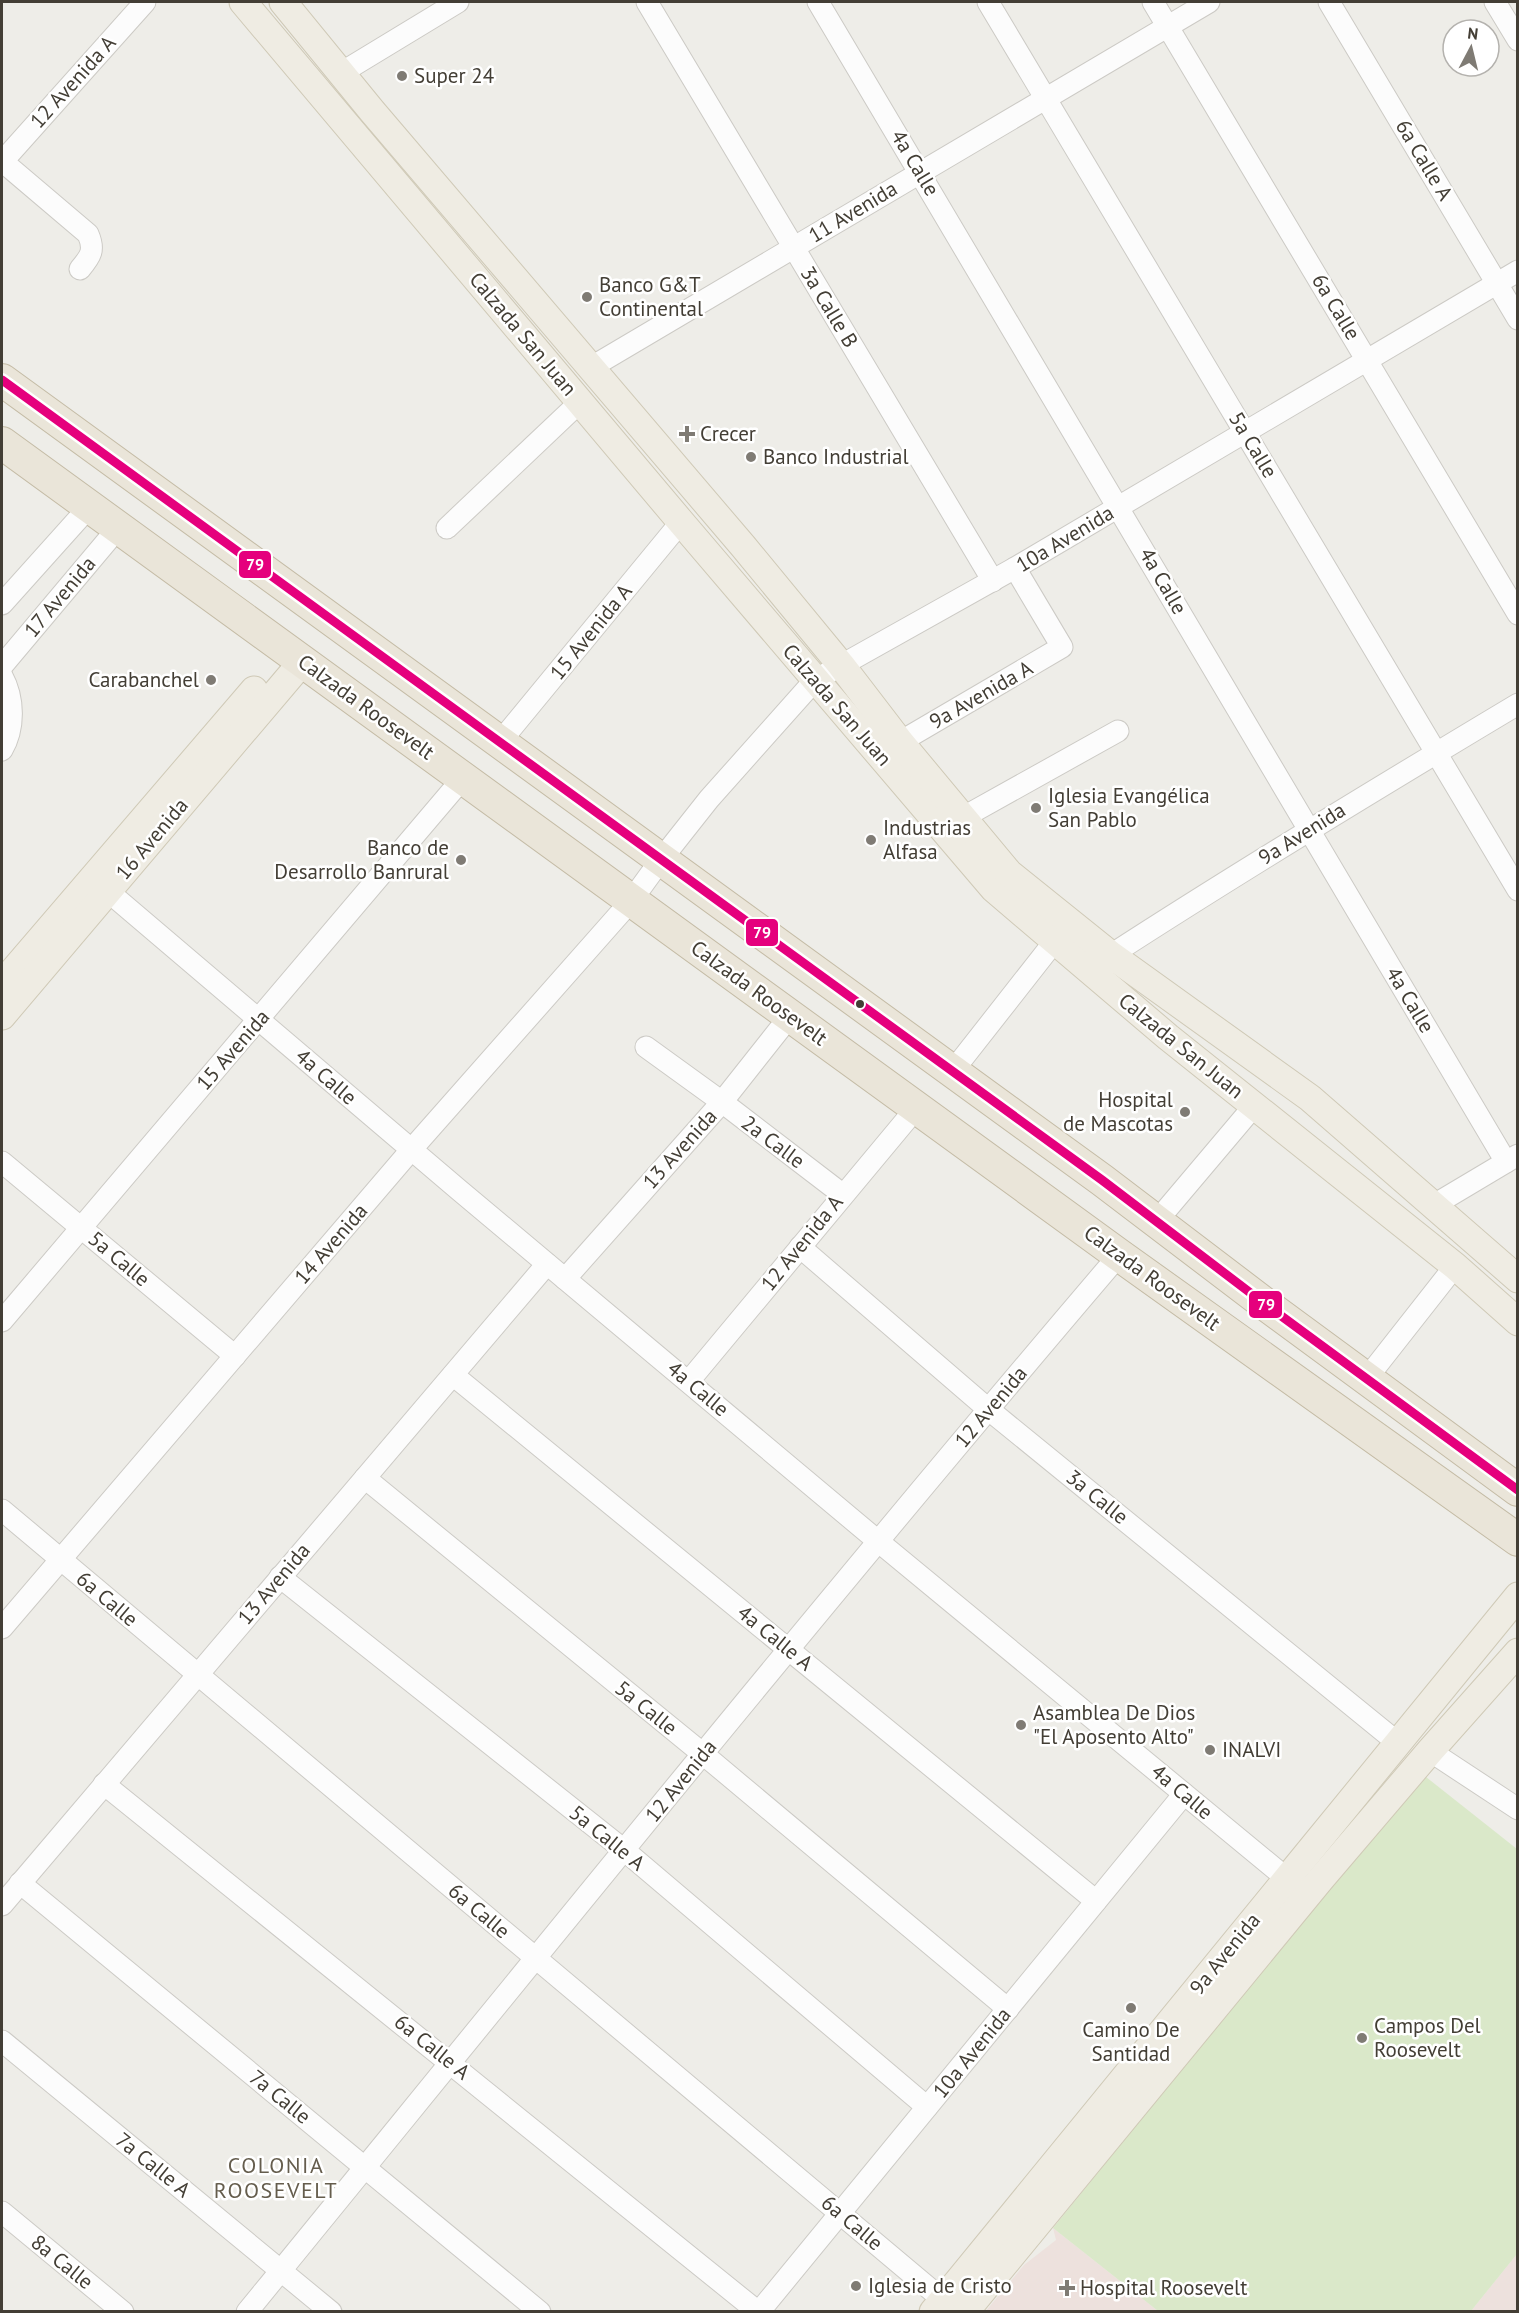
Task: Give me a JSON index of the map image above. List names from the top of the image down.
{
  "streets": {
    "highway": ["Calzada Roosevelt"],
    "main road": ["Calzada San Juan", "9a Avenida", "16 Avenida"],
    "street": [
      "12 Avenida A",
      "6a Calle A",
      "4a Calle",
      "11 Avenida",
      "3a Calle B",
      "6a Calle",
      "5a Calle",
      "10a Avenida",
      "17 Avenida",
      "15 Avenida A",
      "9a Avenida A",
      "15 Avenida",
      "2a Calle",
      "13 Avenida",
      "14 Avenida",
      "12 Avenida",
      "3a Calle",
      "4a Calle A",
      "5a Calle A",
      "7a Calle",
      "7a Calle A",
      "8a Calle"
    ]
  },
  "crossings": [
    ["12 Avenida A", "4a Calle"],
    ["12 Avenida A", "Calzada Roosevelt"],
    ["12 Avenida A", "2a Calle"],
    ["12 Avenida A", "3a Calle"],
    ["6a Calle A", "10a Avenida"],
    ["6a Calle A", "13 Avenida"],
    ["6a Calle A", "12 Avenida"],
    ["4a Calle", "11 Avenida"],
    ["4a Calle", "10a Avenida"],
    ["4a Calle", "9a Avenida"],
    ["4a Calle", "16 Avenida"],
    ["4a Calle", "15 Avenida"],
    ["4a Calle", "13 Avenida"],
    ["4a Calle", "14 Avenida"],
    ["4a Calle", "12 Avenida"],
    ["11 Avenida", "3a Calle B"],
    ["11 Avenida", "6a Calle"],
    ["11 Avenida", "Calzada San Juan"],
    ["11 Avenida", "5a Calle"],
    ["3a Calle B", "10a Avenida"],
    ["6a Calle", "10a Avenida"],
    ["6a Calle", "9a Avenida"],
    ["6a Calle", "13 Avenida"],
    ["6a Calle", "14 Avenida"],
    ["6a Calle", "12 Avenida"],
    ["Calzada San Juan", "10a Avenida"],
    ["Calzada San Juan", "15 Avenida A"],
    ["Calzada San Juan", "9a Avenida A"],
    ["Calzada San Juan", "9a Avenida"],
    ["5a Calle", "10a Avenida"],
    ["5a Calle", "9a Avenida"],
    ["5a Calle", "15 Avenida"],
    ["5a Calle", "13 Avenida"],
    ["5a Calle", "14 Avenida"],
    ["5a Calle", "12 Avenida"],
    ["10a Avenida", "9a Avenida A"],
    ["10a Avenida", "14 Avenida"],
    ["10a Avenida", "4a Calle A"],
    ["10a Avenida", "5a Calle A"],
    ["17 Avenida", "Calzada Roosevelt"],
    ["Calzada Roosevelt", "16 Avenida"],
    ["Calzada Roosevelt", "15 Avenida"],
    ["Calzada Roosevelt", "13 Avenida"],
    ["Calzada Roosevelt", "14 Avenida"],
    ["Calzada Roosevelt", "12 Avenida"],
    ["9a Avenida", "3a Calle"],
    ["2a Calle", "13 Avenida"],
    ["13 Avenida", "4a Calle A"],
    ["13 Avenida", "5a Calle A"],
    ["13 Avenida", "7a Calle"],
    ["12 Avenida", "3a Calle"],
    ["12 Avenida", "4a Calle A"],
    ["12 Avenida", "5a Calle A"],
    ["12 Avenida", "7a Calle"],
    ["12 Avenida", "7a Calle A"]
  ],
  "districts": ["COLONIA ROOSEVELT"],
  "places": {
    "other": [
      "Super 24",
      "Banco G&T Continental",
      "Banco Industrial",
      "Carabanchel",
      "Iglesia Evangélica San Pablo",
      "Industrias Alfasa",
      "Banco de Desarrollo Banrural",
      "Hospital de Mascotas",
      "Asamblea De Dios \"El Aposento Alto\"",
      "INALVI",
      "Camino De Santidad",
      "Campos Del Roosevelt",
      "Iglesia de Cristo"
    ],
    "health": ["Crecer", "Hospital Roosevelt"]
  },
  "lines": ["transit line 79"],
  "north": "top"
}
